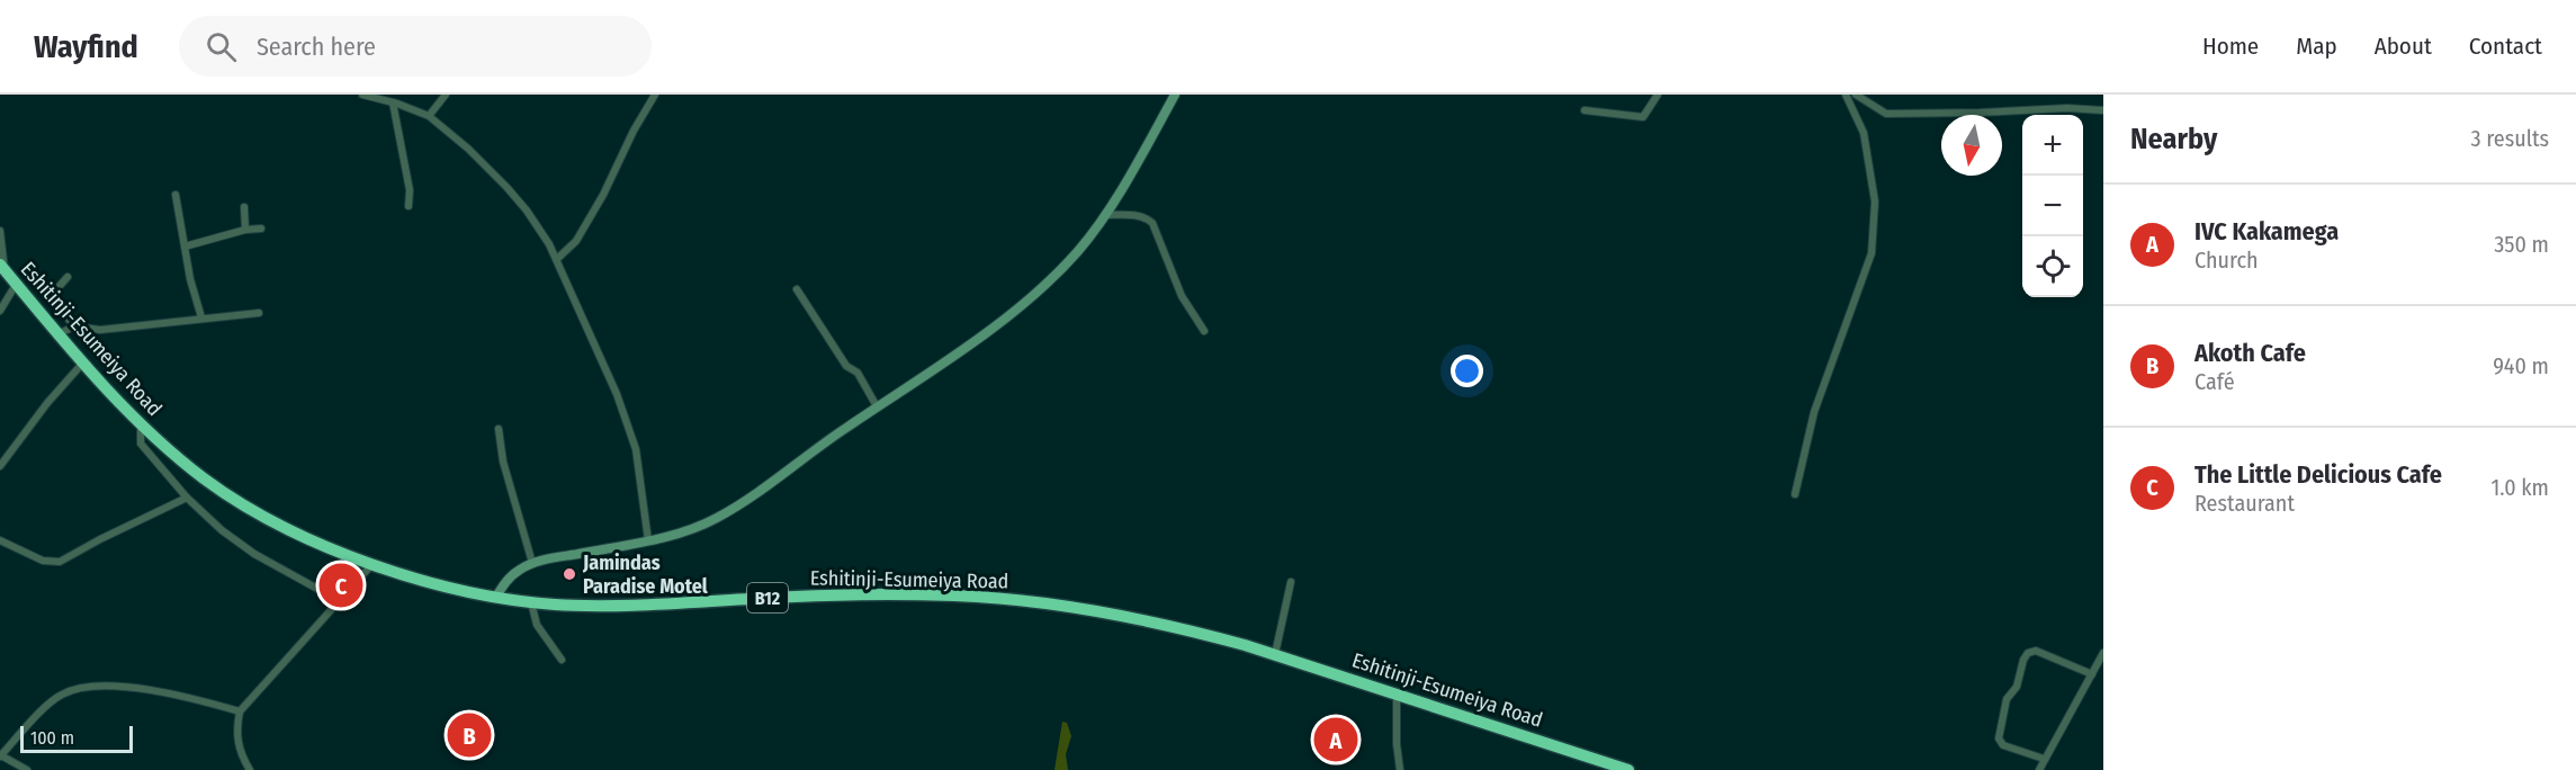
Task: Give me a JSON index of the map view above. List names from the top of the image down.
{
  "streets": {
    "highway": ["Eshitinji-Esumeiya Road", "B12"]
  },
  "places": ["Jamindas Paradise Motel"],
  "scale_bar": "100 m",
  "north": "bottom",
  "page": {
    "header": "Wayfind",
    "search": "Search here",
    "nav": [
      "Home",
      "Map",
      "About",
      "Contact"
    ],
    "heading": ["Nearby", "3 results"],
    "map_buttons": ["+", "−"],
    "list": [
      {
        "mark": "A",
        "name": "IVC Kakamega",
        "note": "Church",
        "value": "350 m"
      },
      {
        "mark": "B",
        "name": "Akoth Cafe",
        "note": "Café",
        "value": "940 m"
      },
      {
        "mark": "C",
        "name": "The Little Delicious Cafe",
        "note": "Restaurant",
        "value": "1.0 km"
      }
    ],
    "pins": ["C", "B", "A"],
    "scale": "100 m"
  }
}
